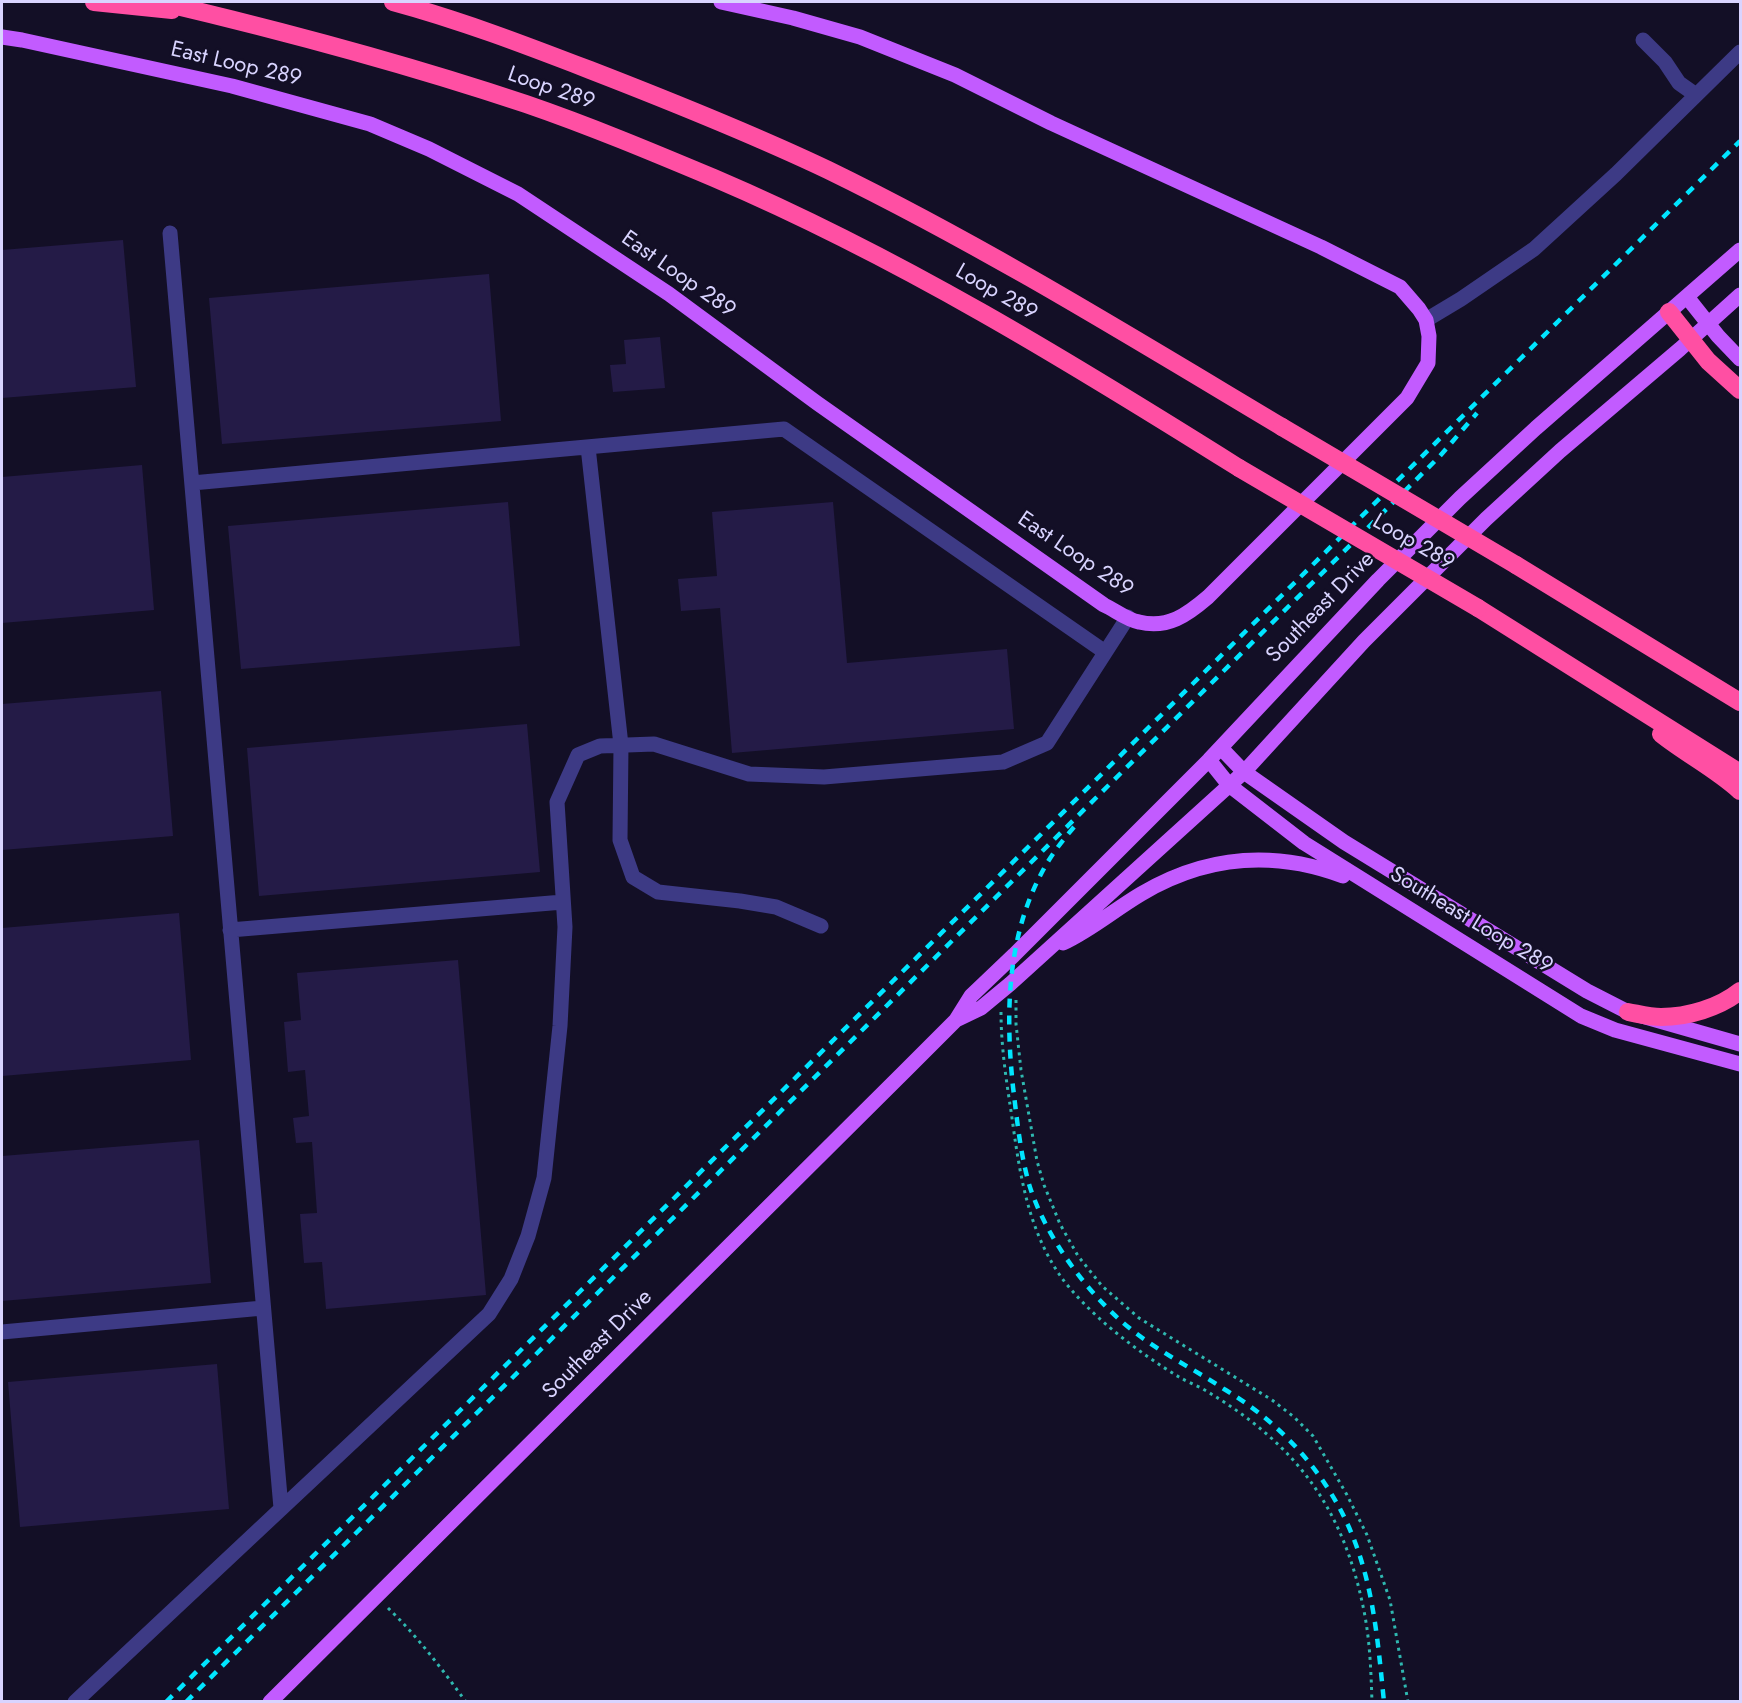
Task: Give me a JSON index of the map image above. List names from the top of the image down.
{
  "streets": {
    "highway": ["Loop 289"],
    "main road": ["East Loop 289", "Southeast Drive", "Southeast Loop 289"]
  },
  "crossings": [
    ["Southeast Drive", "Southeast Loop 289"]
  ]
}
